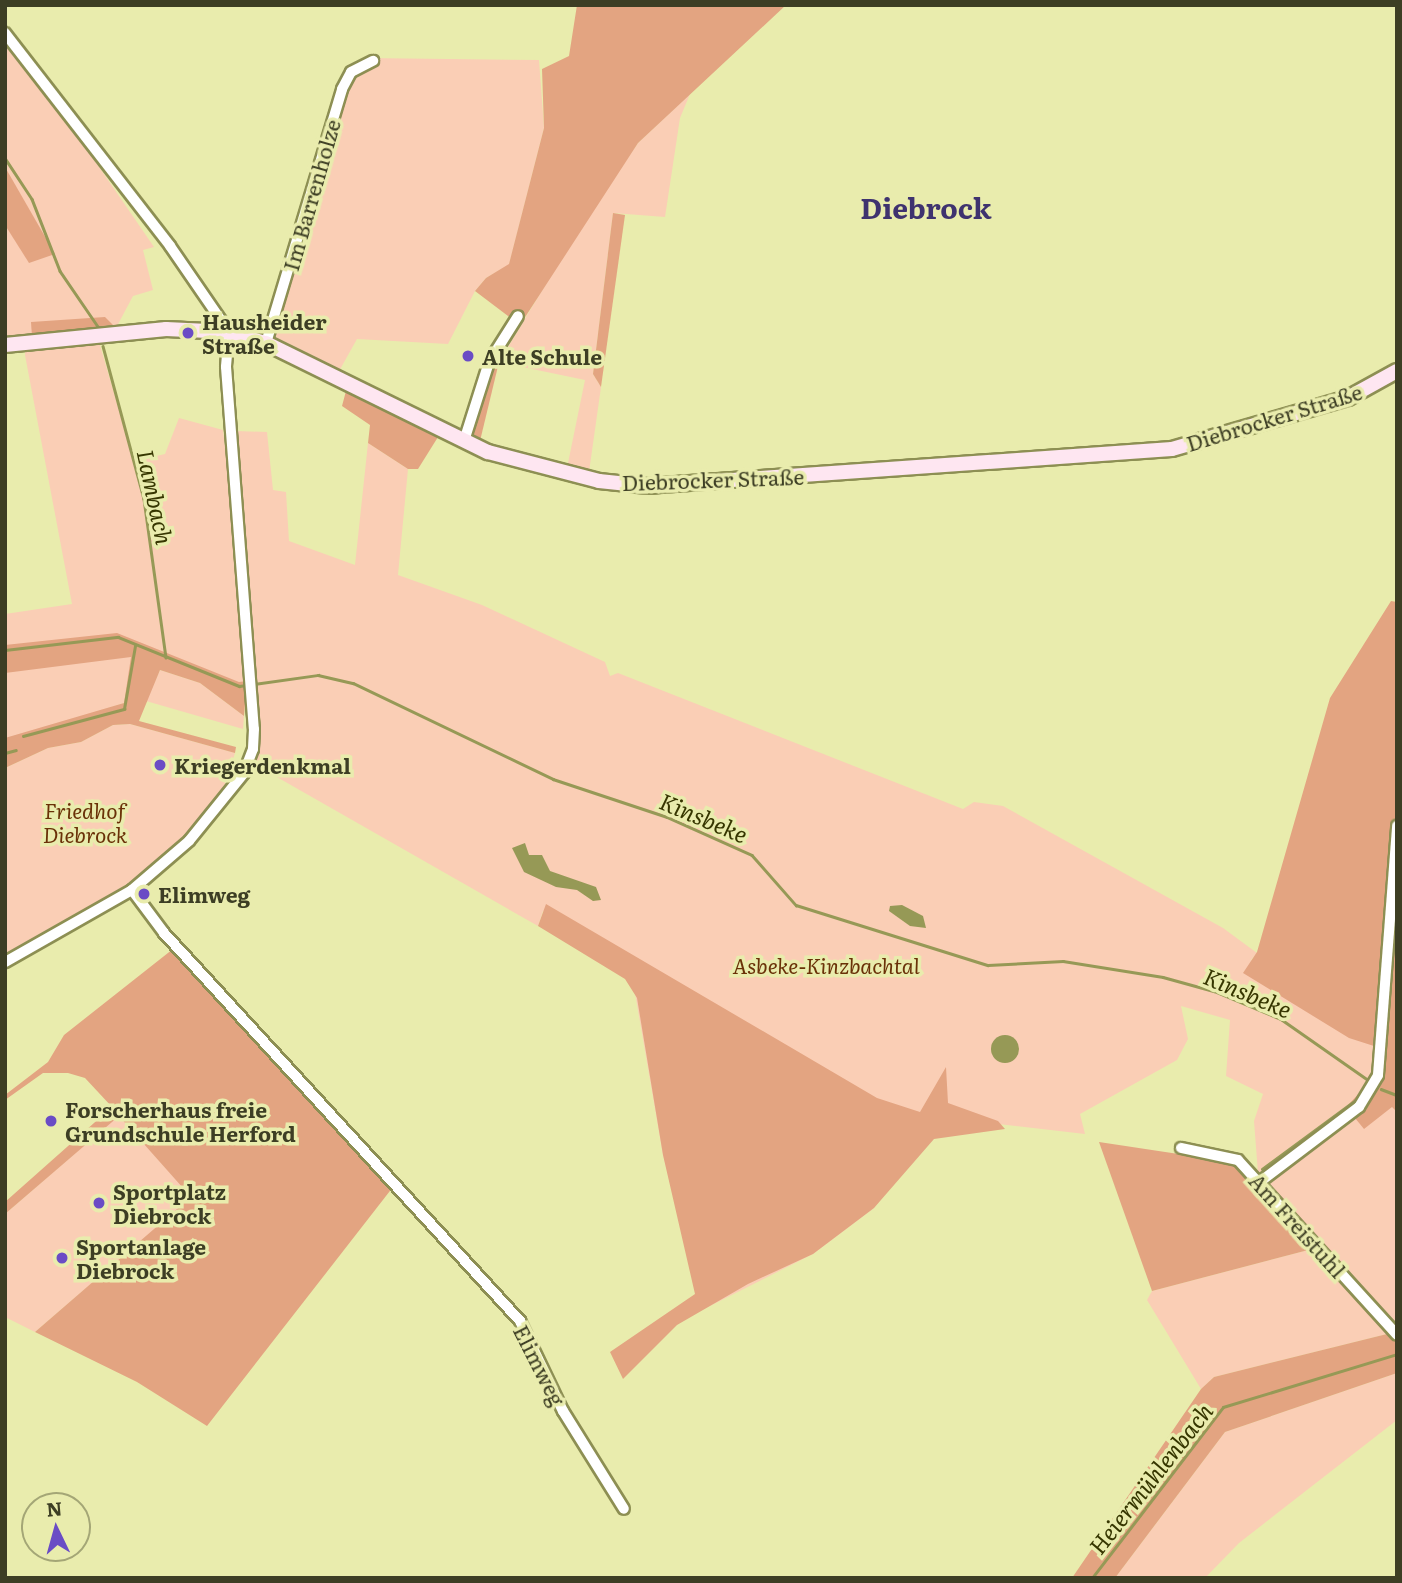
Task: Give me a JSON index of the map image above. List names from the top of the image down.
{
  "streets": {
    "main road": ["Diebrocker Straße"],
    "street": ["Im Barrenholze", "Am Freistuhl", "Elimweg"]
  },
  "crossings": [
    ["Im Barrenholze", "Diebrocker Straße"]
  ],
  "districts": ["Diebrock"],
  "water": ["Lambach", "Kinsbeke", "Heiermühlenbach"],
  "parks": ["Friedhof Diebrock", "Asbeke-Kinzbachtal"],
  "places": [
    "Hausheider Straße",
    "Alte Schule",
    "Kriegerdenkmal",
    "Elimweg",
    "Forscherhaus freie Grundschule Herford",
    "Sportplatz Diebrock",
    "Sportanlage Diebrock"
  ],
  "north": "top"
}
